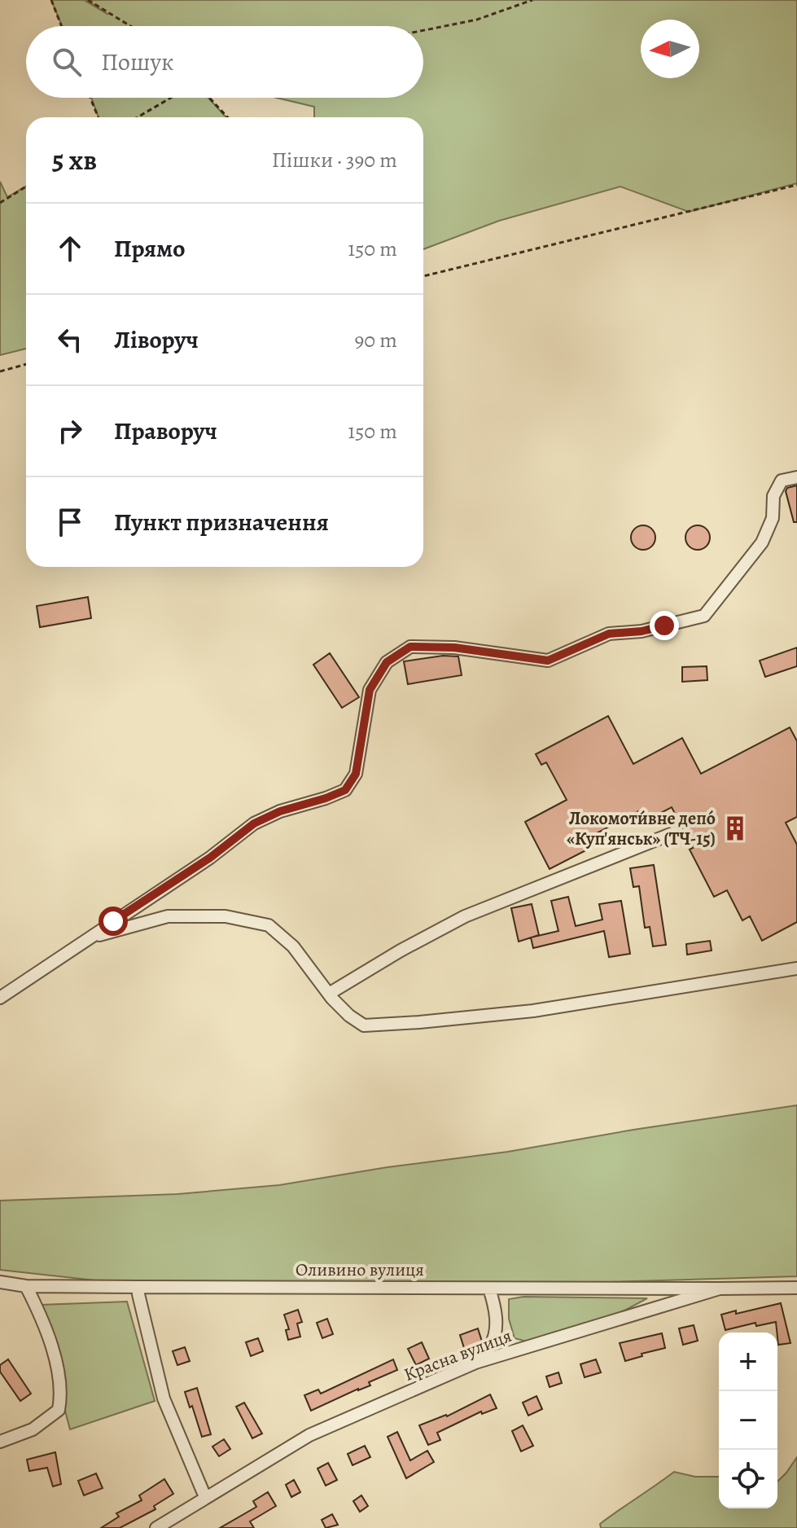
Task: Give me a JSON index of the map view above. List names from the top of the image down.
{
  "streets": {
    "street": ["Оливино вулиця", "Красна вулиця"]
  },
  "crossings": [
    ["Оливино вулиця", "Красна вулиця"]
  ],
  "places": {
    "building": ["Локомоти́вне депо́ «Куп'янськ» (ТЧ-15)"]
  },
  "north": "left",
  "page": {
    "search": "Пошук",
    "heading": ["5 хв", "Пішки · 390 m"],
    "list": [
      ["Прямо", "150 m"],
      ["Ліворуч", "90 m"],
      ["Праворуч", "150 m"],
      "Пункт призначення"
    ],
    "map_buttons": ["+", "−"]
  }
}
